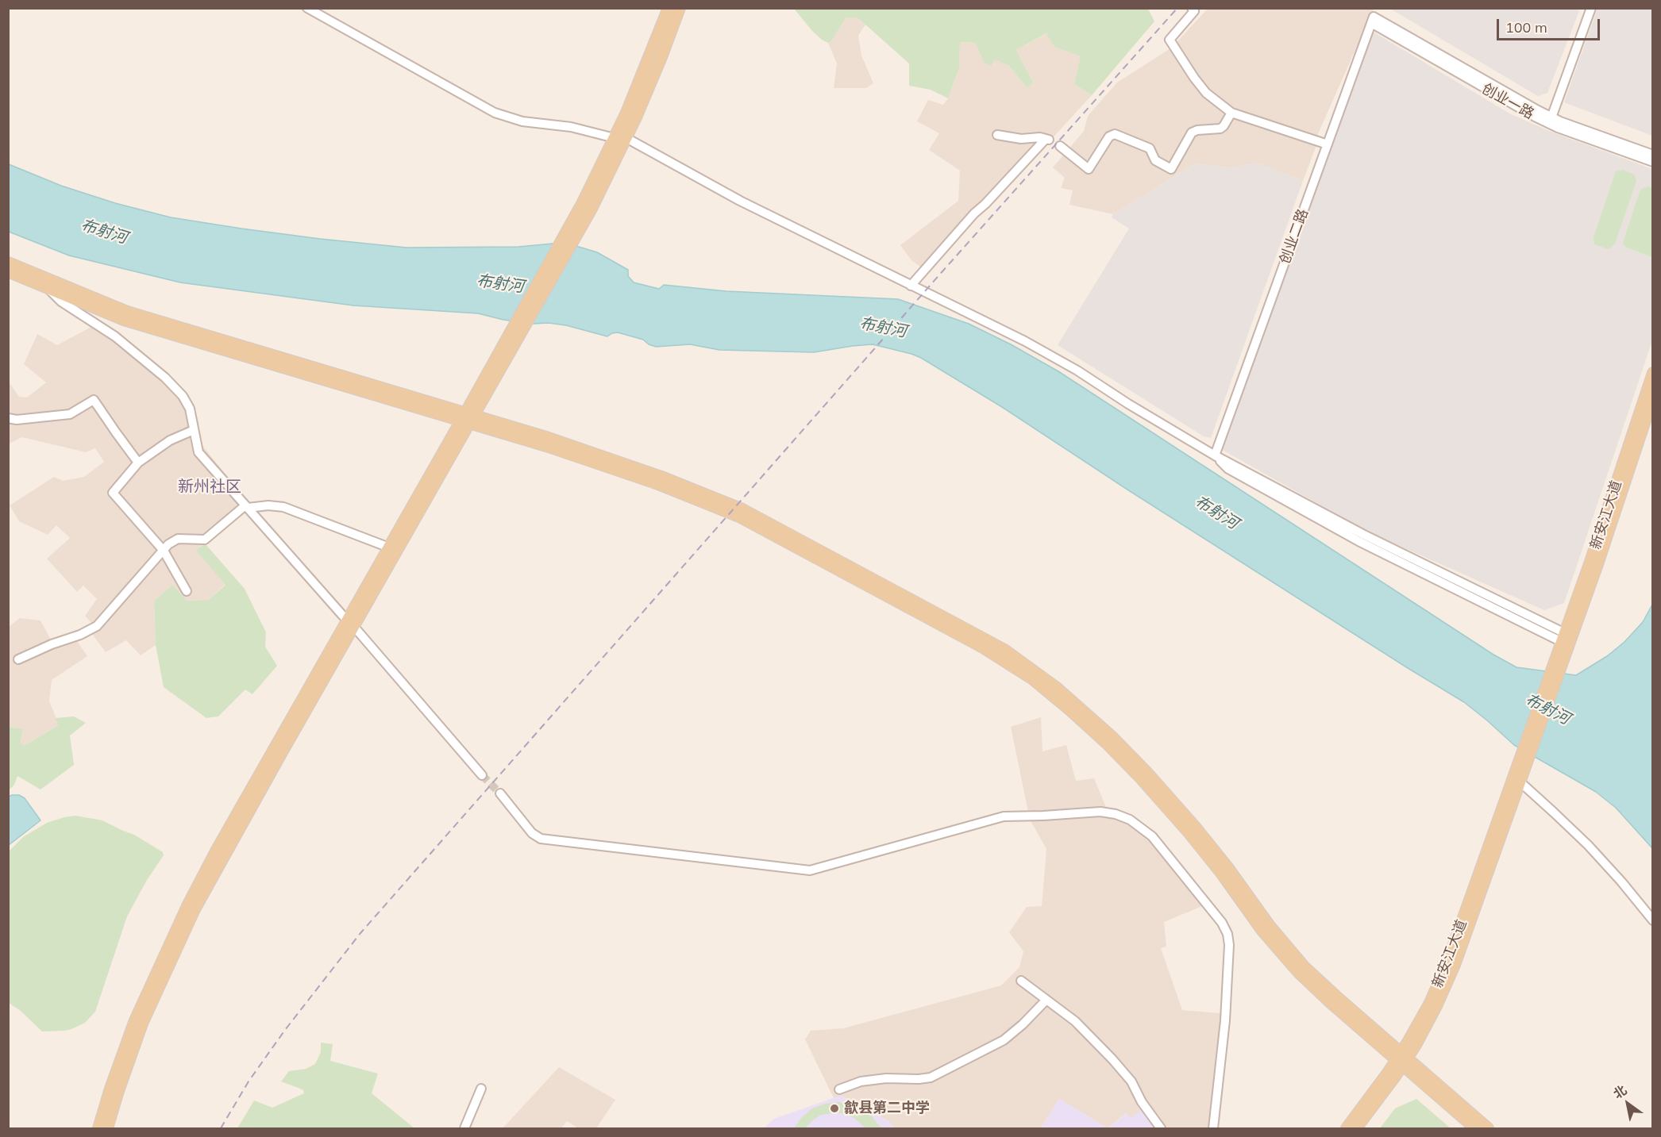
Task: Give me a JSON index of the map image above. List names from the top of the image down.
{
  "streets": {
    "main road": ["新安江大道"],
    "street": ["创业一路", "创业二路"]
  },
  "crossings": [
    ["创业一路", "创业二路"]
  ],
  "districts": ["新州社区"],
  "water": ["布射河"],
  "places": ["歙县第二中学"],
  "scale_bar": "100 m",
  "north": "top left"
}
